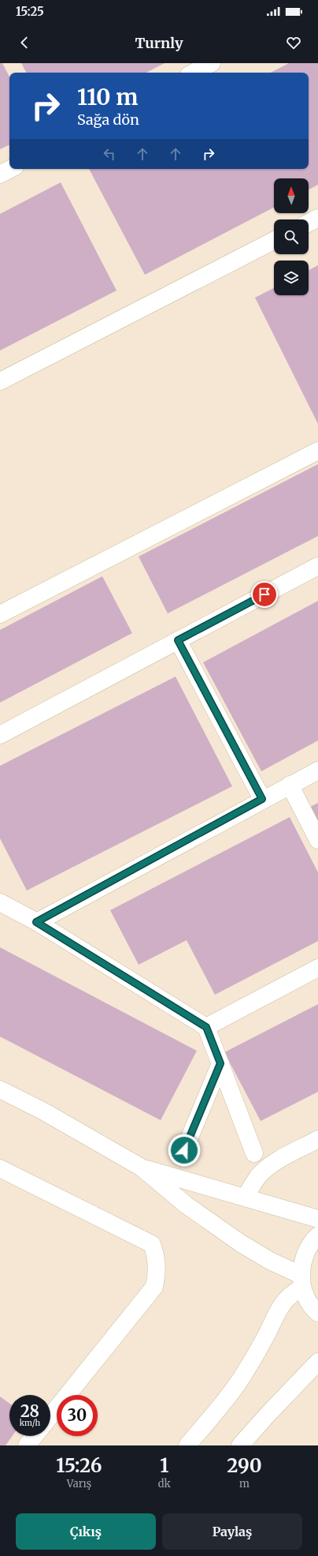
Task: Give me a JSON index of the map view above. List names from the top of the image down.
{
  "north": "top",
  "page": {
    "status": "15:25",
    "header": "Turnly",
    "turn": ["110 m", "Sağa dön"],
    "speed": "28 km/h",
    "limit": "30",
    "eta": [
      "15:26",
      "Varış",
      "1",
      "dk",
      "290",
      "m"
    ],
    "buttons": ["Çıkış", "Paylaş"]
  }
}
